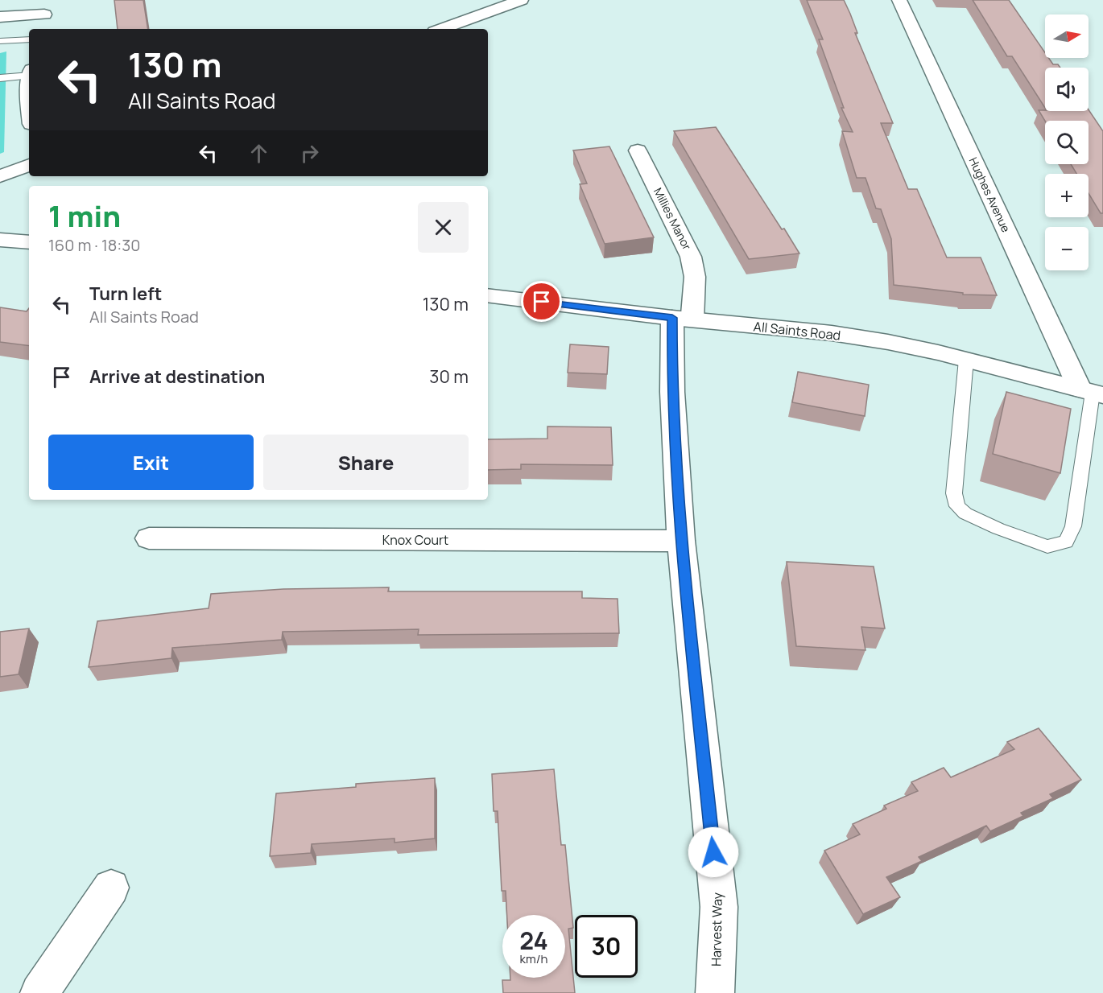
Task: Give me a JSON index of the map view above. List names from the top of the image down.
{
  "streets": {
    "street": [
      "Hughes Avenue",
      "Millies Manor",
      "All Saints Road",
      "Knox Court",
      "Harvest Way"
    ]
  },
  "crossings": [
    ["Hughes Avenue", "All Saints Road"],
    ["Millies Manor", "All Saints Road"],
    ["Millies Manor", "Harvest Way"],
    ["All Saints Road", "Harvest Way"],
    ["Knox Court", "Harvest Way"]
  ],
  "north": "right",
  "page": {
    "map_buttons": ["+", "−"],
    "turn": ["130 m", "All Saints Road"],
    "heading": ["1 min", "160 m · 18:30"],
    "list": [
      {
        "name": "Turn left",
        "note": "All Saints Road",
        "value": "130 m"
      },
      {
        "name": "Arrive at destination",
        "value": "30 m"
      }
    ],
    "buttons": ["Exit", "Share"],
    "speed": "24 km/h",
    "limit": "30"
  }
}
